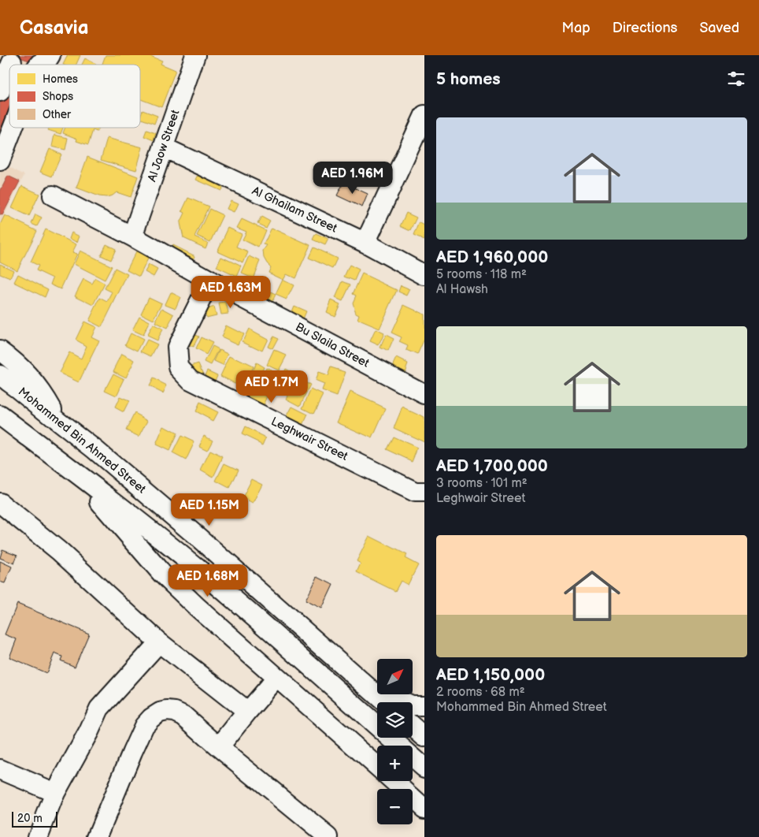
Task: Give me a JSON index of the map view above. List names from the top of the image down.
{
  "streets": {
    "street": [
      "Al Jaow Street",
      "Al Ghailam Street",
      "Bu Slaila Street",
      "Leghwair Street",
      "Mohammed Bin Ahmed Street"
    ]
  },
  "crossings": [
    ["Al Jaow Street", "Al Ghailam Street"],
    ["Al Jaow Street", "Bu Slaila Street"],
    ["Bu Slaila Street", "Leghwair Street"]
  ],
  "legend": ["Homes", "Shops", "Other"],
  "scale_bar": "20 m",
  "north": "top right",
  "page": {
    "header": "Casavia",
    "nav": ["Map", "Directions", "Saved"],
    "heading": "5 homes",
    "list": [
      {
        "name": "AED 1,960,000",
        "note": "5 rooms · 118 m² · Al Hawsh"
      },
      {
        "name": "AED 1,700,000",
        "note": "3 rooms · 101 m² · Leghwair Street"
      },
      {
        "name": "AED 1,150,000",
        "note": "2 rooms · 68 m² · Mohammed Bin Ahmed Street"
      }
    ],
    "price": [
      "AED 1.96M",
      "AED 1.63M",
      "AED 1.7M",
      "AED 1.15M",
      "AED 1.68M"
    ],
    "map_buttons": ["+", "−"],
    "scale": "20 m"
  }
}
